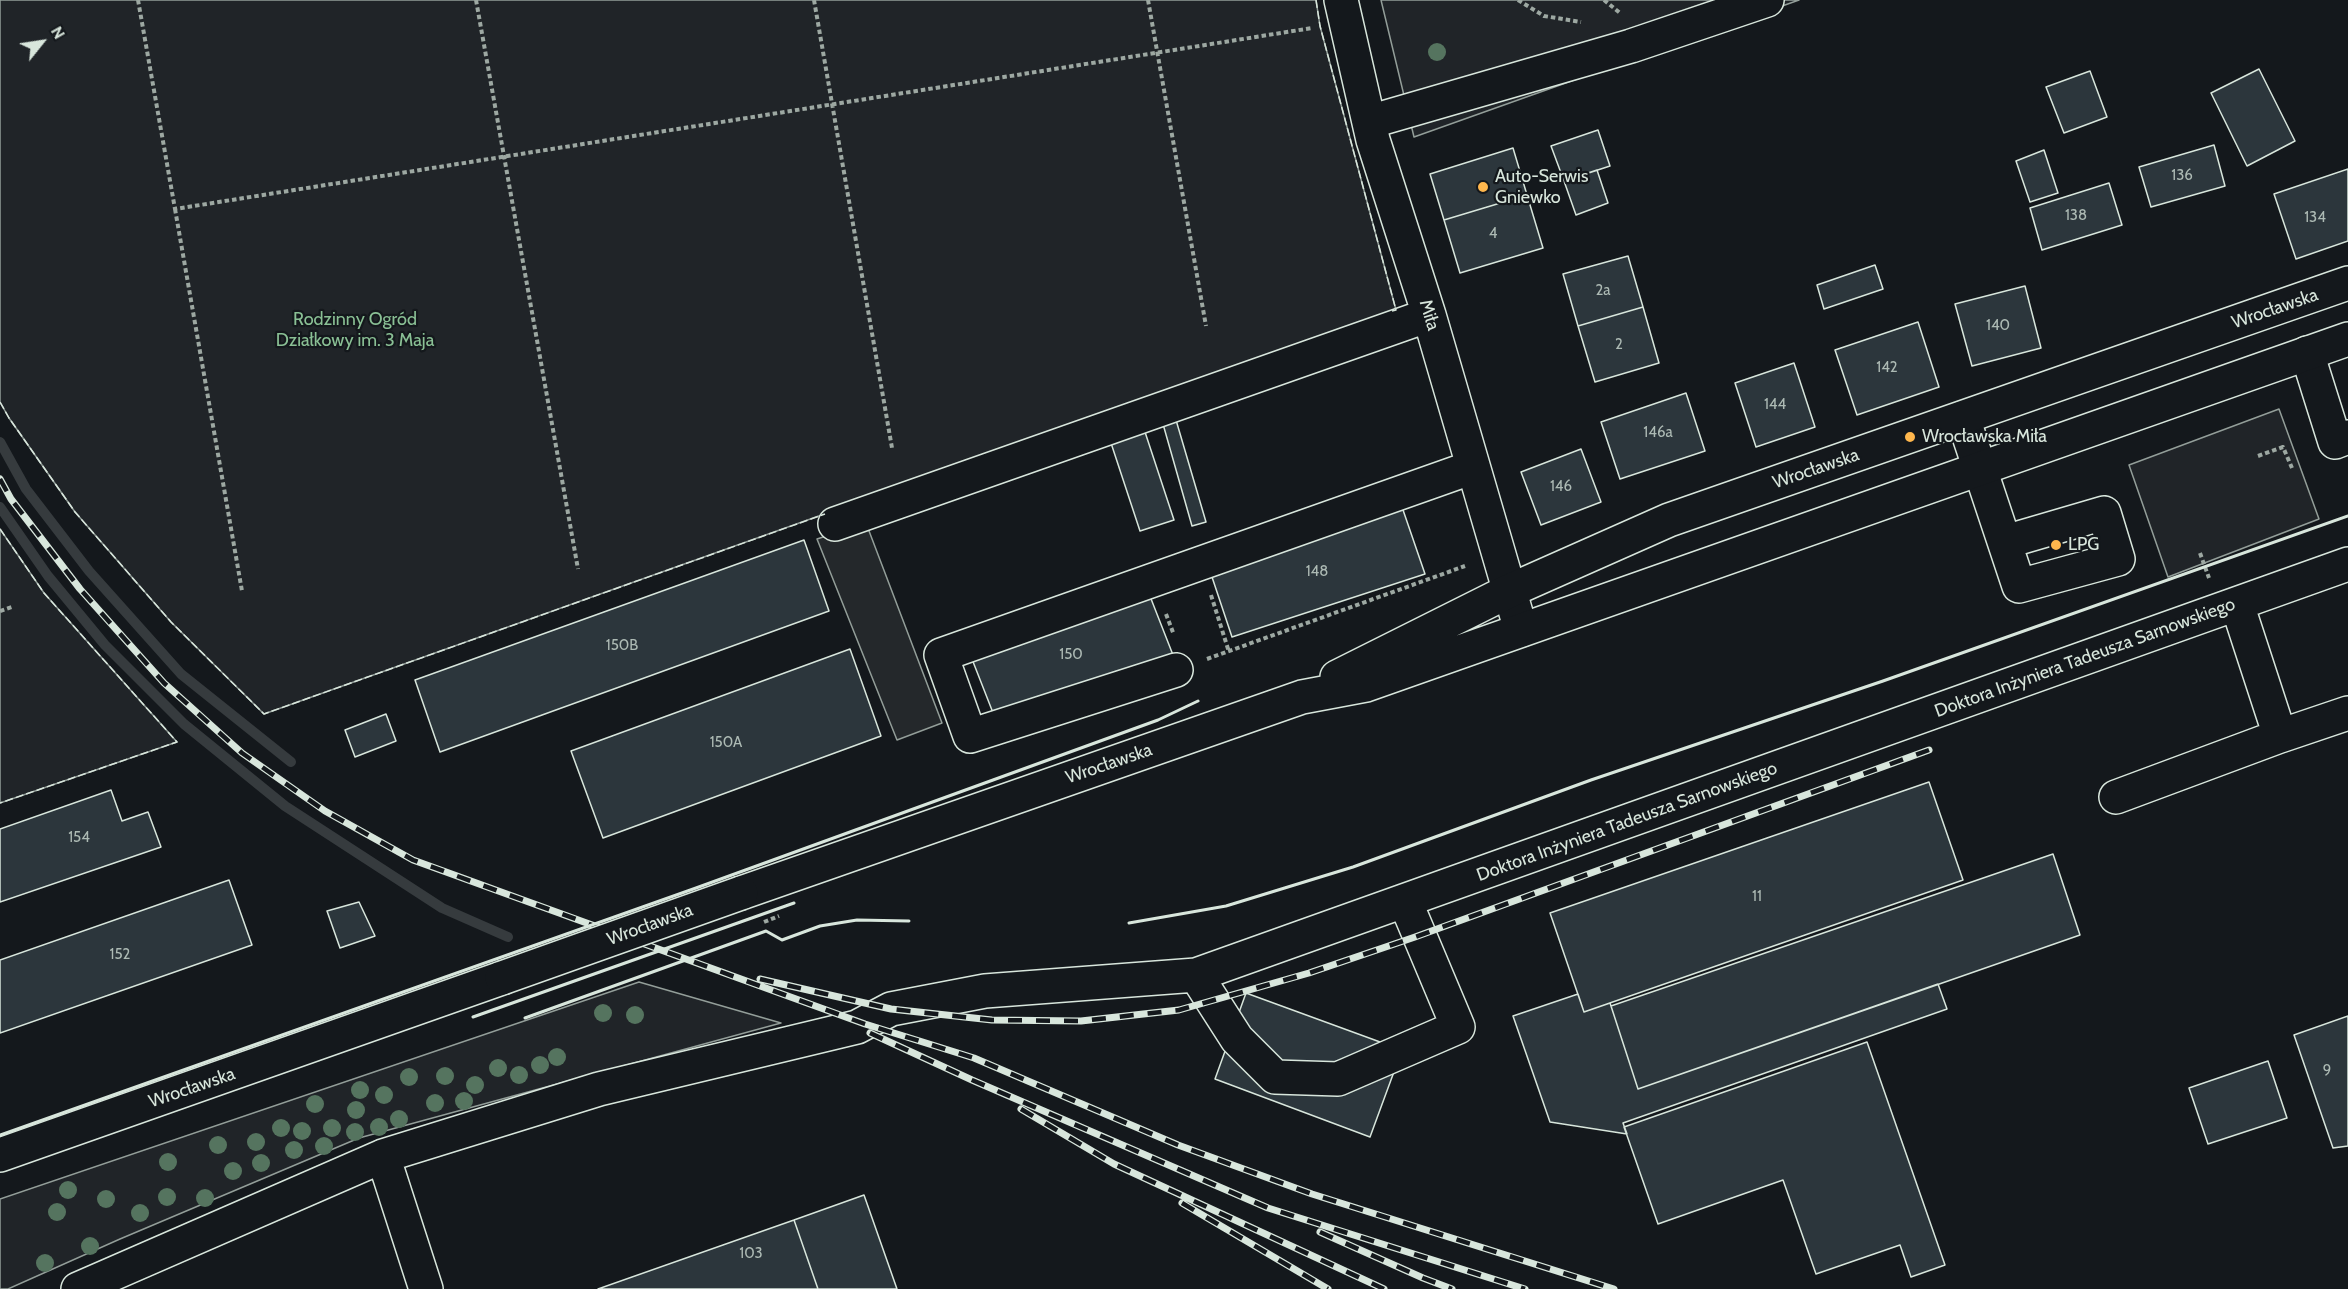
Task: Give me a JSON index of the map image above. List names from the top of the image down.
{
  "streets": {
    "main road": ["Wrocławska", "Miła", "Doktora Inżyniera Tadeusza Sarnowskiego"]
  },
  "crossings": [
    ["Wrocławska", "Miła"]
  ],
  "parks": ["Rodzinny Ogród Działkowy im. 3 Maja"],
  "places": ["Auto-Serwis Gniewko", "Wrocławska Miła", "LPG"],
  "house_numbers": [
    "136",
    "138",
    "134",
    "4",
    "2a",
    "140",
    "2",
    "142",
    "144",
    "146a",
    "146",
    "148",
    "150B",
    "150",
    "150A",
    "154",
    "11",
    "152",
    "9",
    "103"
  ],
  "north": "top right"
}
